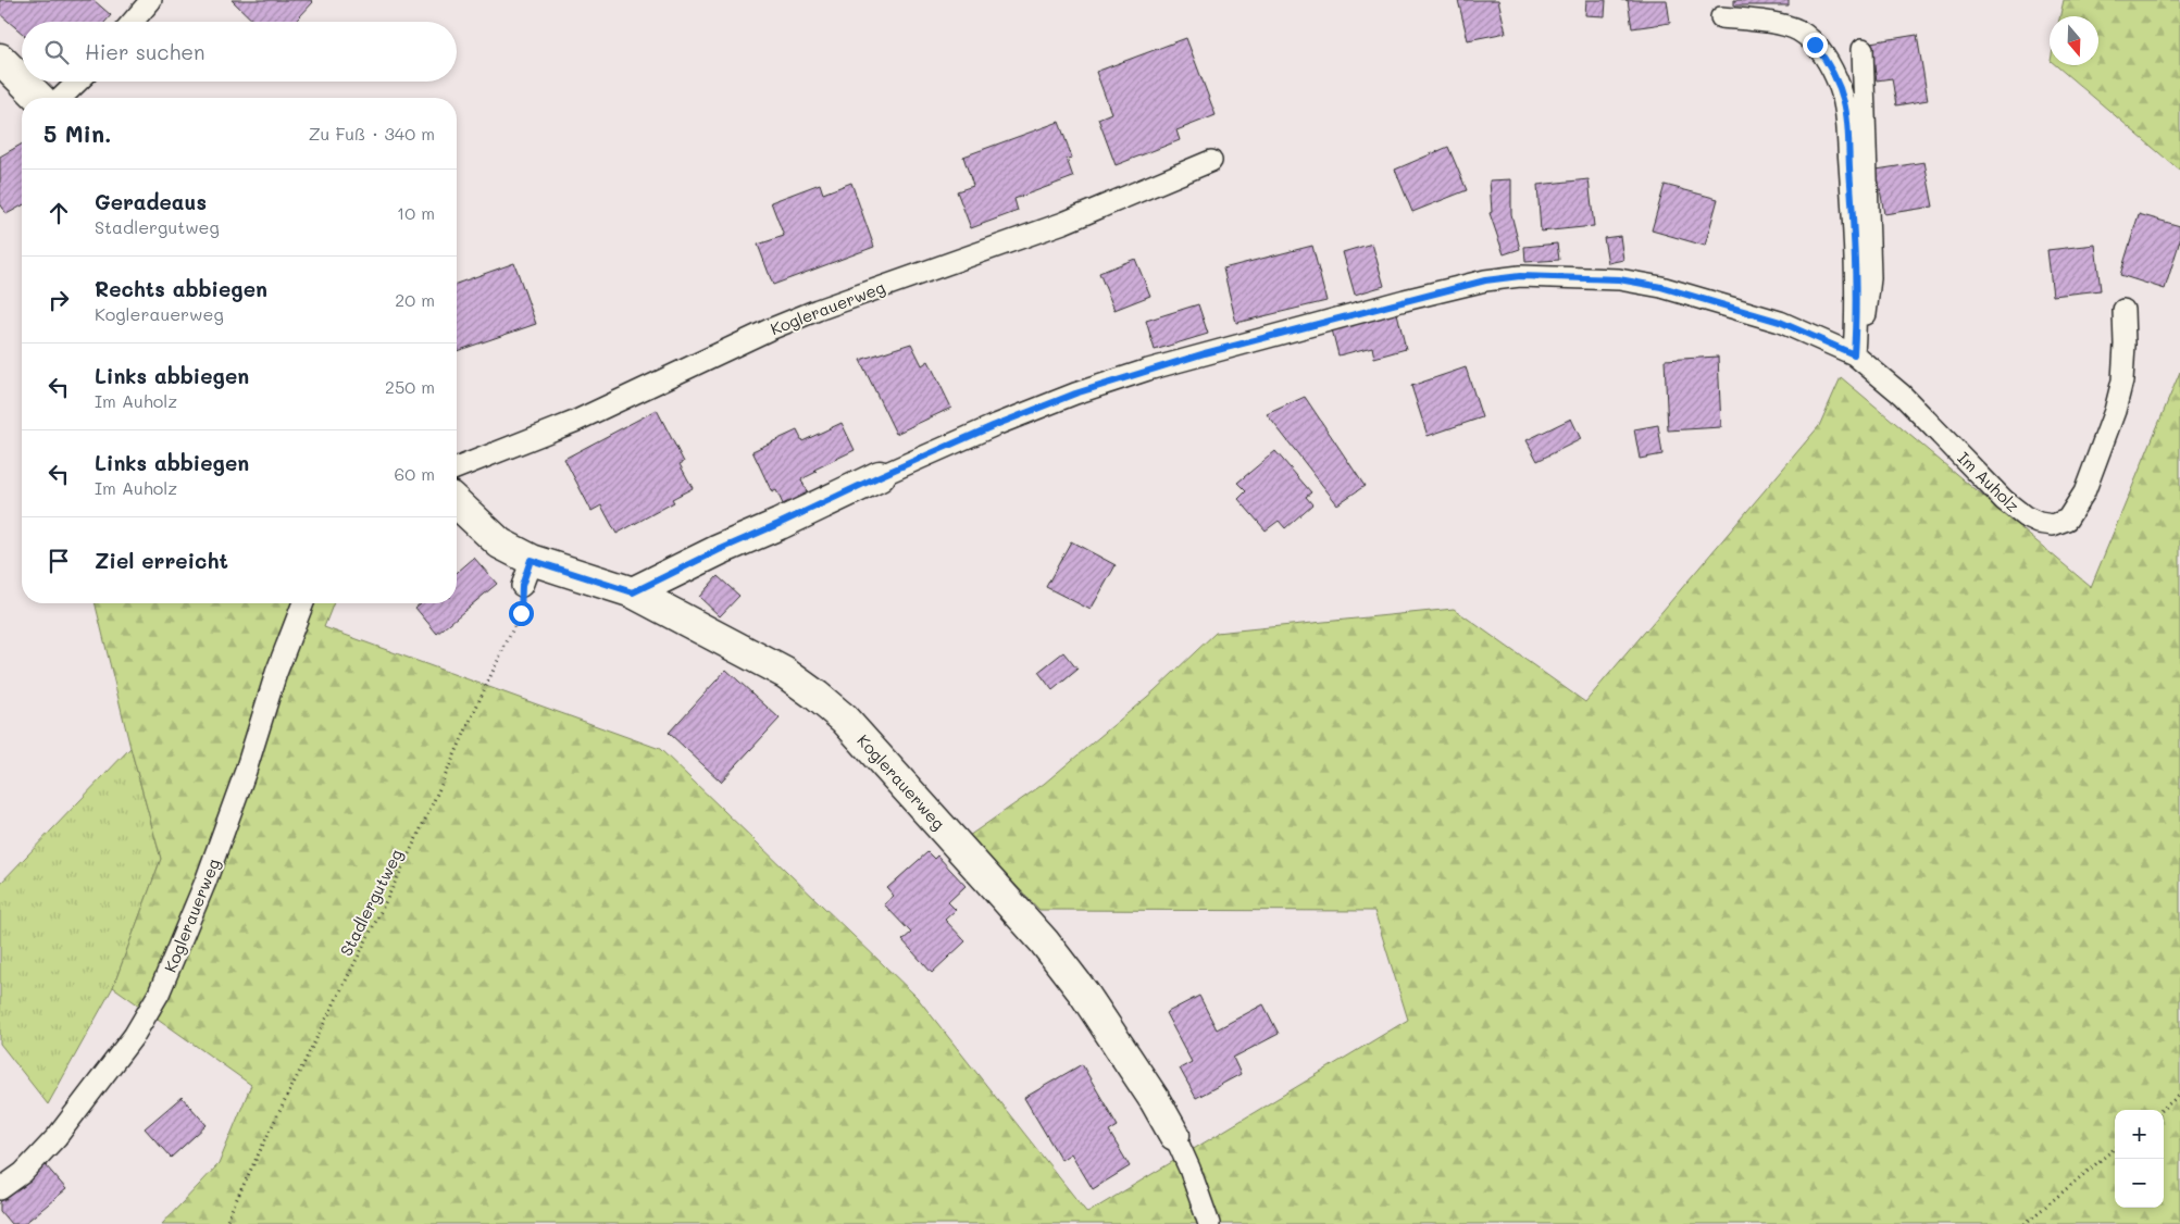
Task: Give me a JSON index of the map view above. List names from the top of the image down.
{
  "streets": {
    "street": ["Koglerauerweg", "Im Auholz"],
    "path": ["Stadlergutweg"]
  },
  "crossings": [
    ["Koglerauerweg", "Im Auholz"],
    ["Koglerauerweg", "Stadlergutweg"]
  ],
  "north": "bottom",
  "page": {
    "search": "Hier suchen",
    "heading": ["5 Min.", "Zu Fuß · 340 m"],
    "list": [
      ["Geradeaus", "Stadlergutweg", "10 m"],
      ["Rechts abbiegen", "Koglerauerweg", "20 m"],
      ["Links abbiegen", "Im Auholz", "250 m"],
      ["Links abbiegen", "Im Auholz", "60 m"],
      "Ziel erreicht"
    ],
    "map_buttons": ["+", "−"]
  }
}
